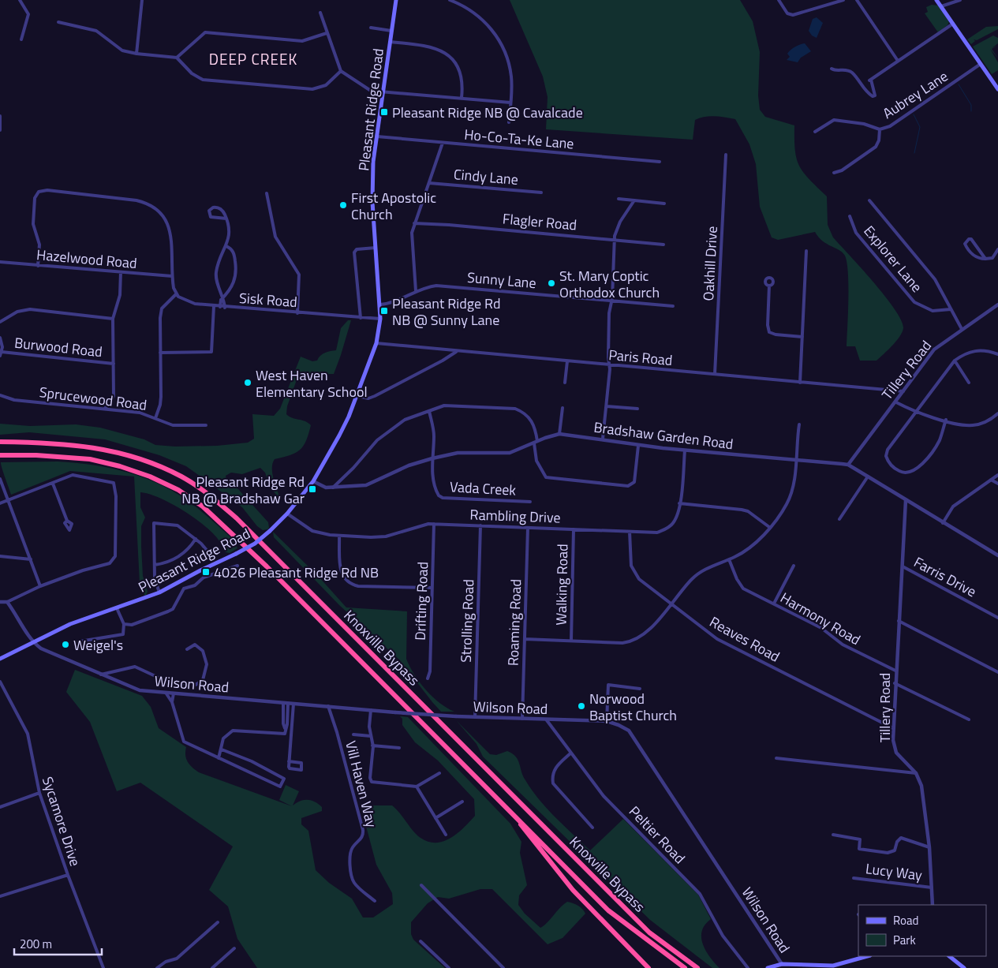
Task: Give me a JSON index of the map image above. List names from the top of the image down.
{
  "streets": {
    "highway": ["Knoxville Bypass"],
    "main road": ["Pleasant Ridge Road", "Wilson Road"],
    "street": [
      "Aubrey Lane",
      "Ho-Co-Ta-Ke Lane",
      "Cindy Lane",
      "Flagler Road",
      "Hazelwood Road",
      "Explorer Lane",
      "Oakhill Drive",
      "Sunny Lane",
      "Sisk Road",
      "Burwood Road",
      "Paris Road",
      "Tillery Road",
      "Sprucewood Road",
      "Bradshaw Garden Road",
      "Vada Creek",
      "Rambling Drive",
      "Farris Drive",
      "Walking Road",
      "Drifting Road",
      "Harmony Road",
      "Strolling Road",
      "Roaming Road",
      "Reaves Road",
      "Vill Haven Way",
      "Sycamore Drive",
      "Peltier Road",
      "Lucy Way"
    ]
  },
  "crossings": [
    ["Pleasant Ridge Road", "Ho-Co-Ta-Ke Lane"],
    ["Pleasant Ridge Road", "Sunny Lane"],
    ["Pleasant Ridge Road", "Sisk Road"],
    ["Pleasant Ridge Road", "Paris Road"],
    ["Pleasant Ridge Road", "Bradshaw Garden Road"],
    ["Pleasant Ridge Road", "Rambling Drive"],
    ["Pleasant Ridge Road", "Wilson Road"],
    ["Oakhill Drive", "Paris Road"],
    ["Paris Road", "Tillery Road"],
    ["Tillery Road", "Bradshaw Garden Road"],
    ["Tillery Road", "Farris Drive"],
    ["Tillery Road", "Harmony Road"],
    ["Tillery Road", "Reaves Road"],
    ["Tillery Road", "Lucy Way"],
    ["Bradshaw Garden Road", "Vada Creek"],
    ["Bradshaw Garden Road", "Rambling Drive"],
    ["Rambling Drive", "Walking Road"],
    ["Rambling Drive", "Drifting Road"],
    ["Rambling Drive", "Strolling Road"],
    ["Rambling Drive", "Roaming Road"],
    ["Rambling Drive", "Reaves Road"],
    ["Strolling Road", "Wilson Road"],
    ["Roaming Road", "Wilson Road"],
    ["Wilson Road", "Vill Haven Way"],
    ["Wilson Road", "Peltier Road"]
  ],
  "districts": ["DEEP CREEK"],
  "places": {
    "transit": [
      "Pleasant Ridge NB @ Cavalcade",
      "Pleasant Ridge Rd NB @ Sunny Lane",
      "Pleasant Ridge Rd NB @ Bradshaw Gar",
      "4026 Pleasant Ridge Rd NB"
    ],
    "other": [
      "First Apostolic Church",
      "St. Mary Coptic Orthodox Church",
      "West Haven Elementary School",
      "Weigel's",
      "Norwood Baptist Church"
    ]
  },
  "legend": ["Road", "Park"],
  "scale_bar": "200 m"
}
